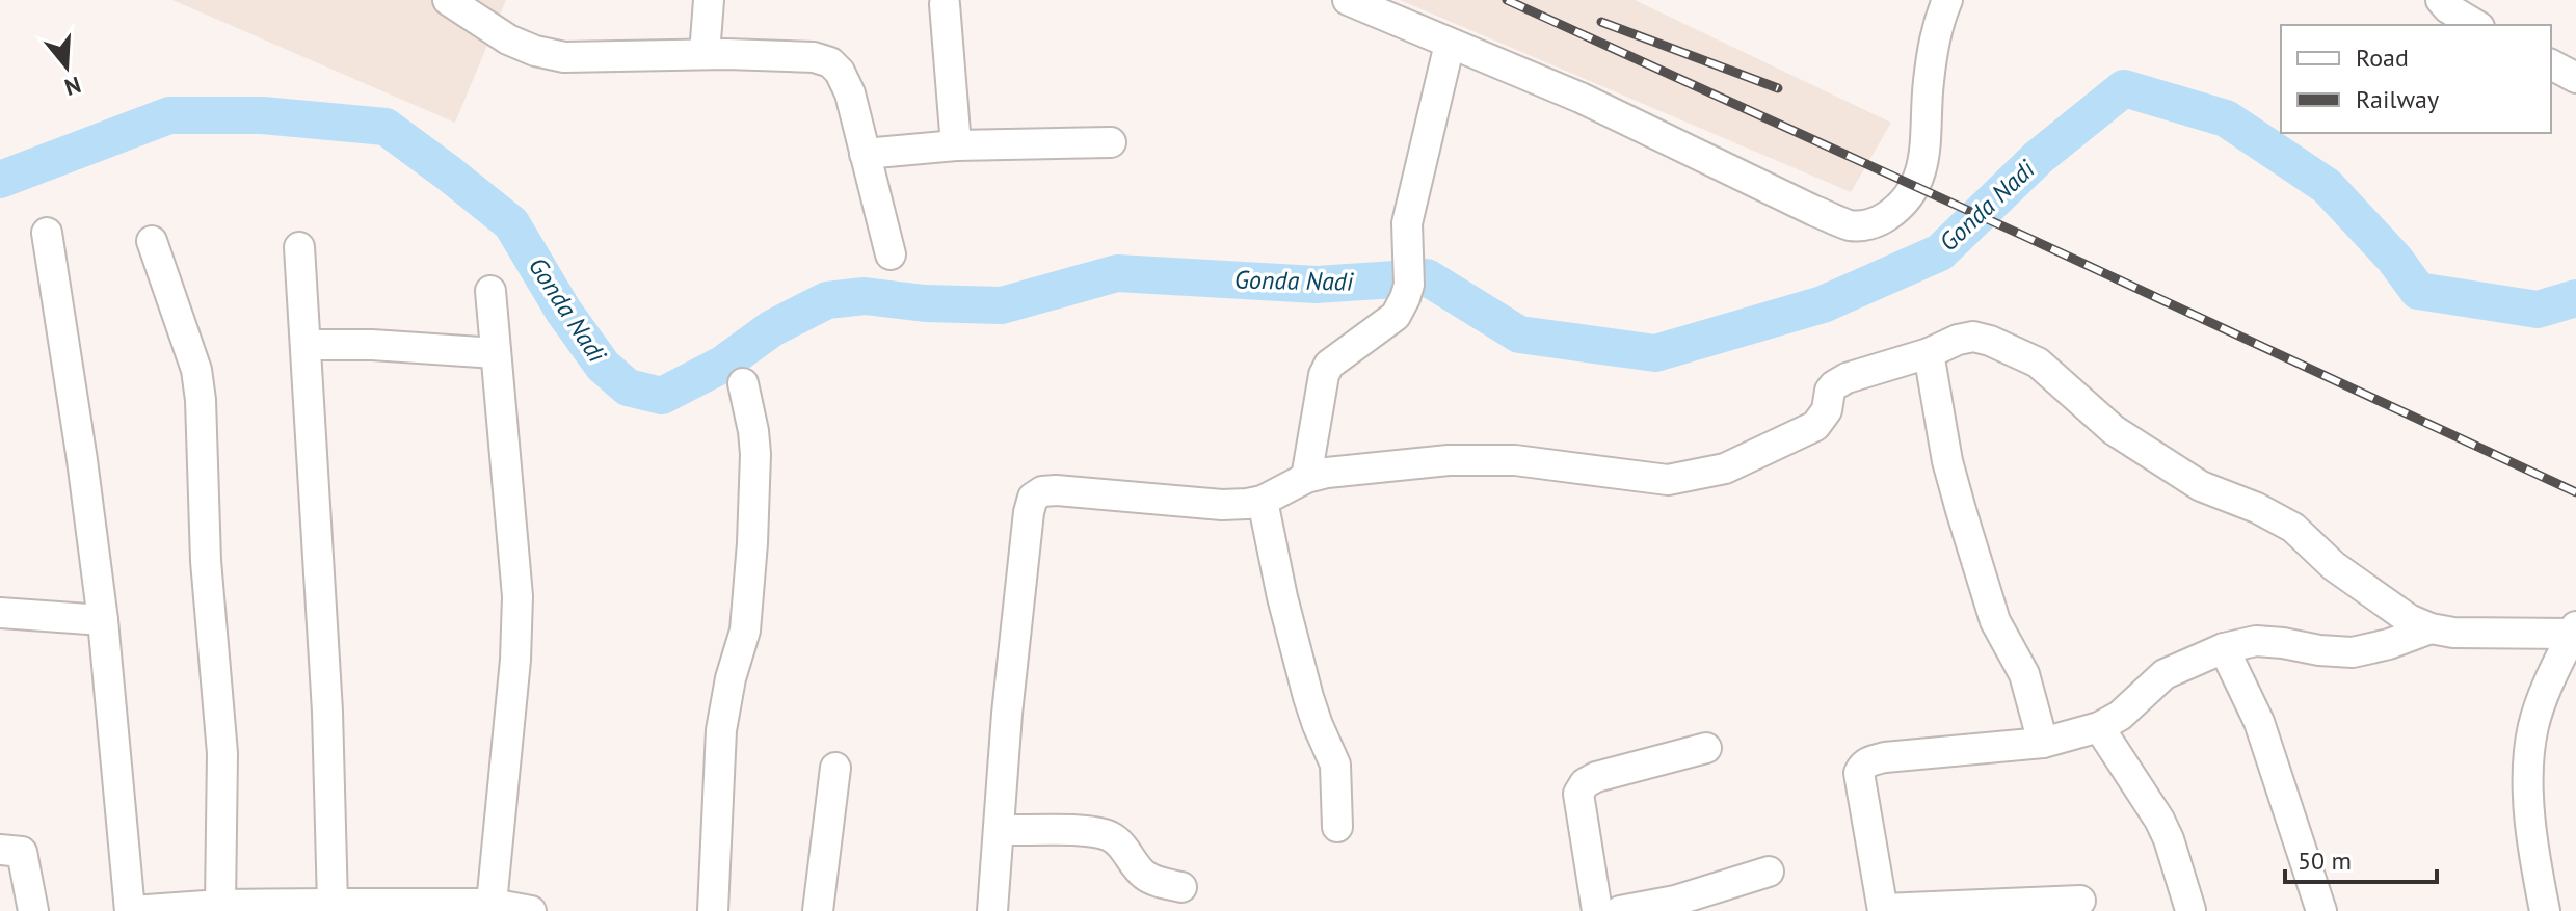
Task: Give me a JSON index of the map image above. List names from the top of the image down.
{
  "water": ["Gonda Nadi"],
  "legend": ["Road", "Railway"],
  "scale_bar": "50 m",
  "north": "bottom"
}
